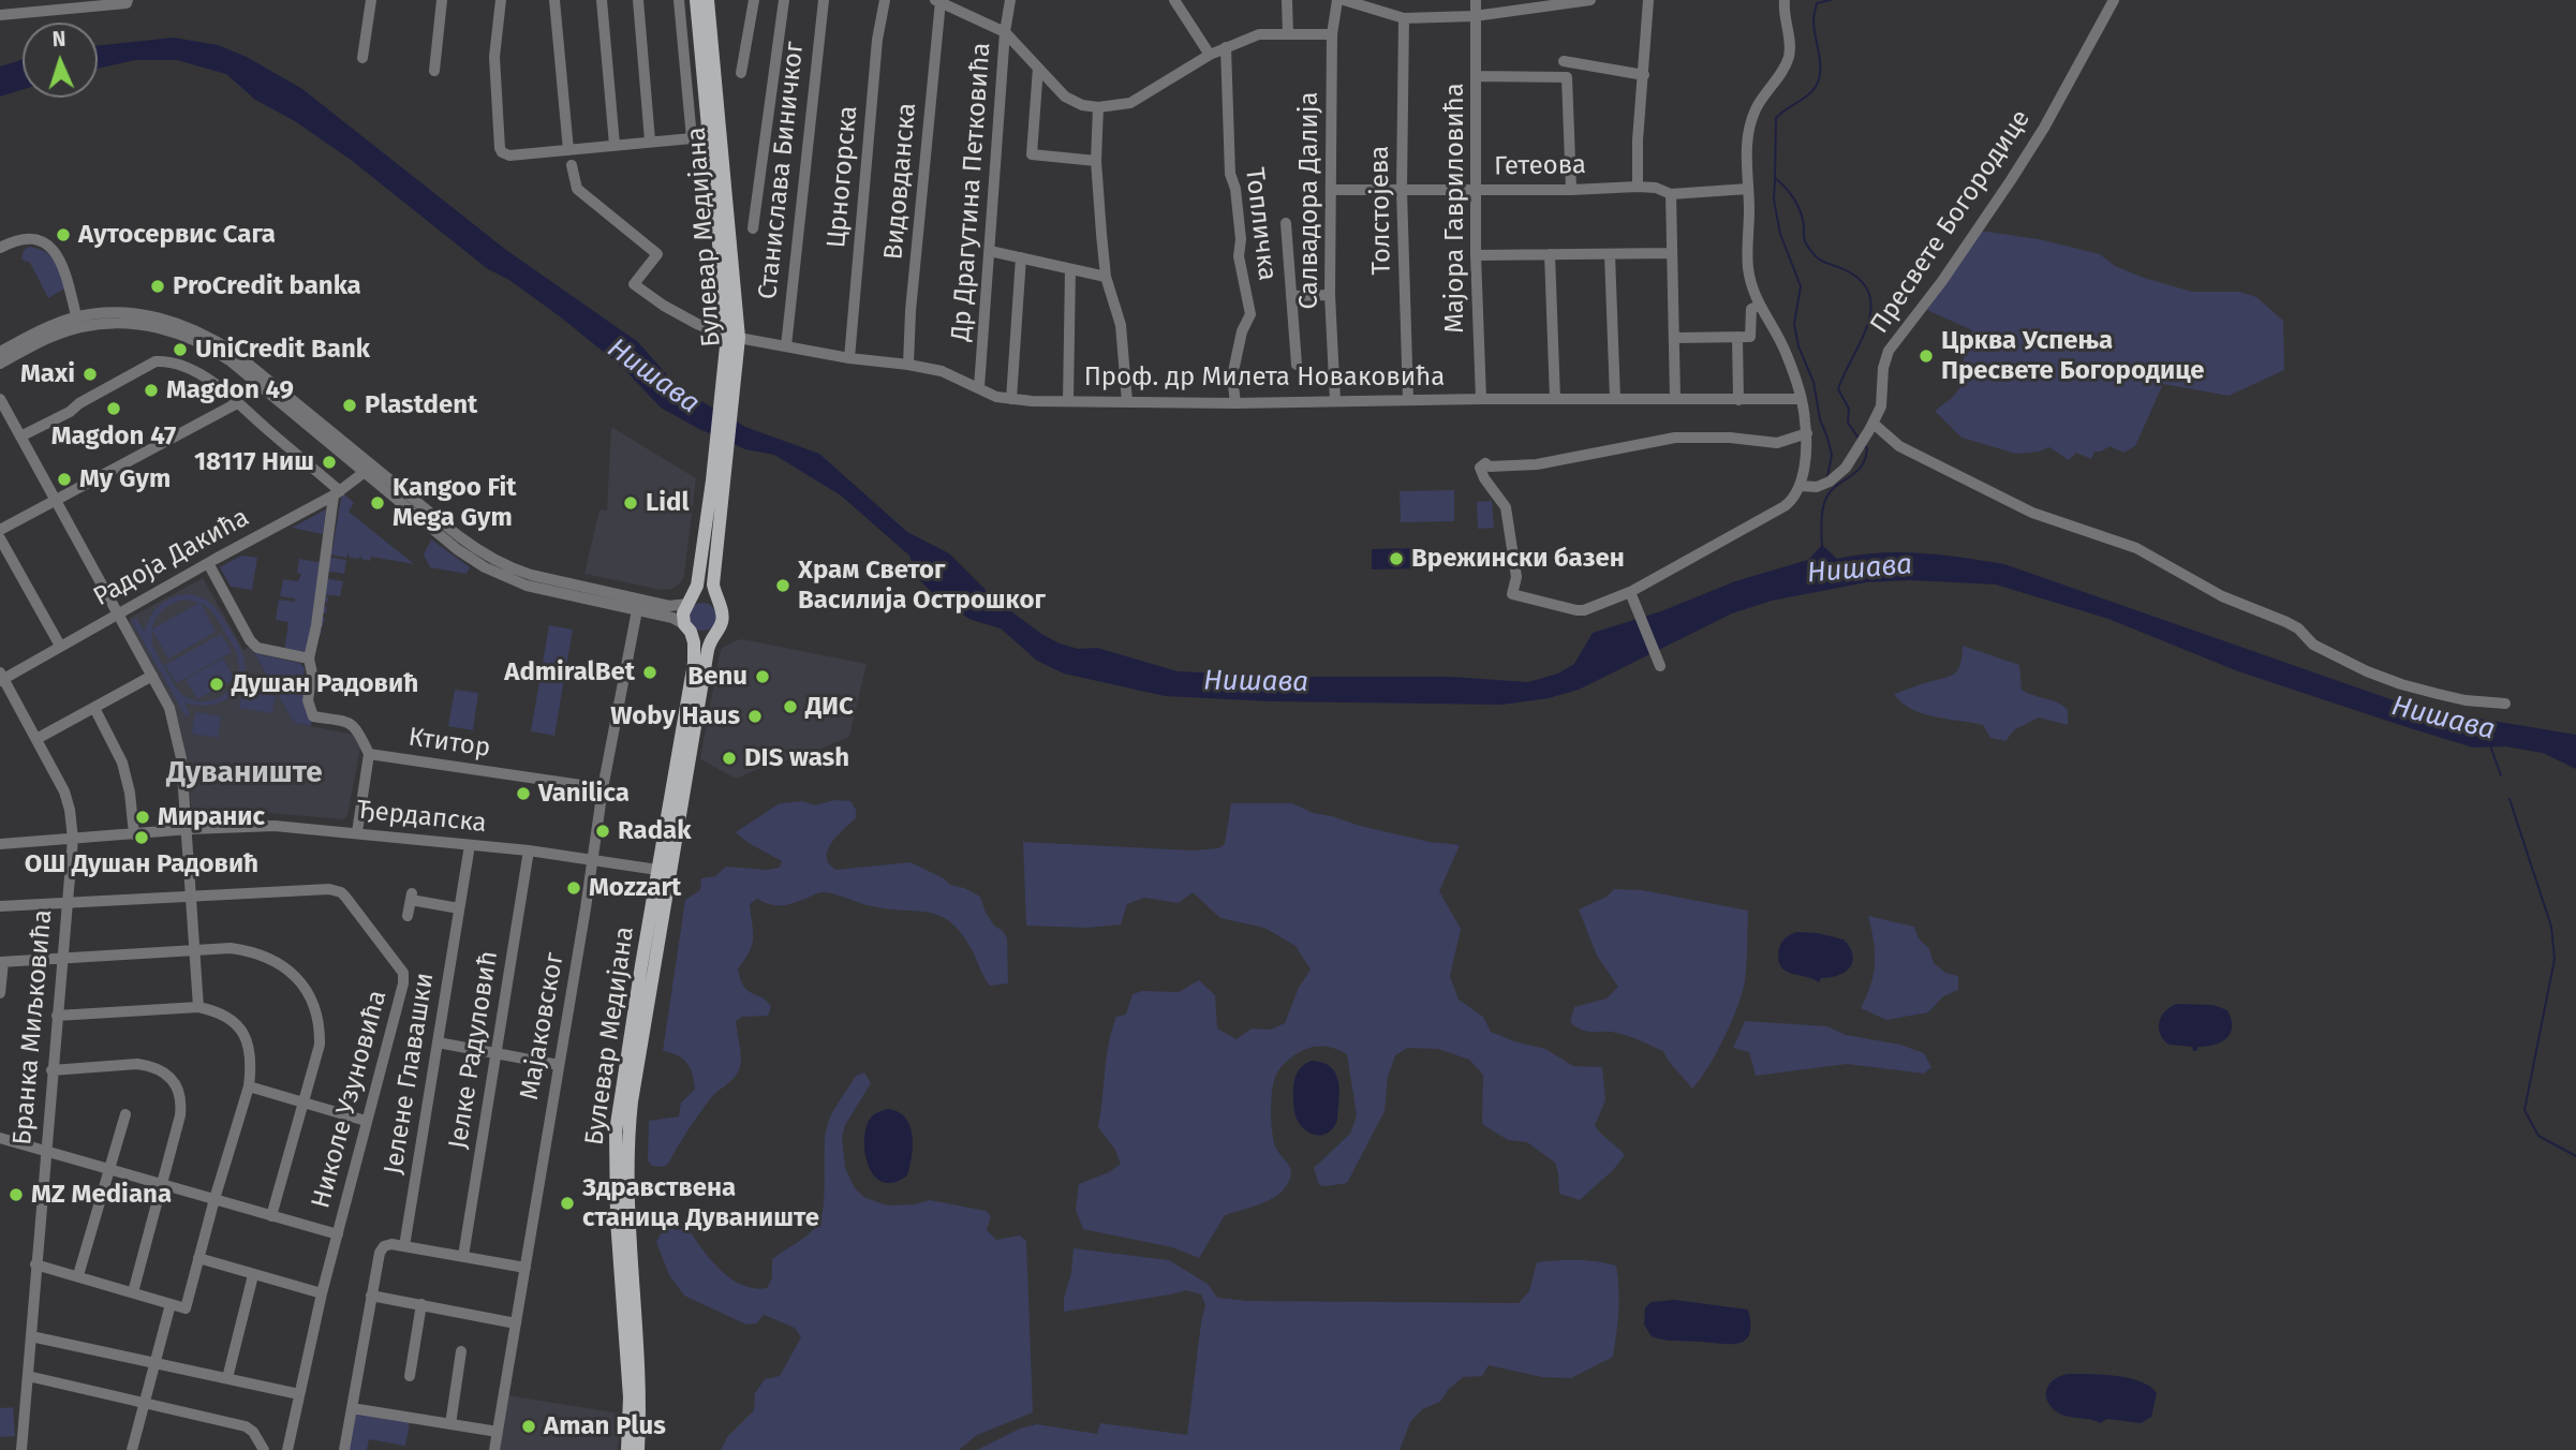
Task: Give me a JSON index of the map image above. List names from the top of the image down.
{
  "streets": {
    "main road": ["Булевар Медијана"],
    "street": [
      "Гетеова",
      "Станислава Биничког",
      "Црногорска",
      "Видовданска",
      "Др Драгутина Петковића",
      "Салвадора Далија",
      "Мајора Гавриловића",
      "Толстојева",
      "Пресвете Богородице",
      "Топличка",
      "Проф. др Милета Новаковића",
      "Радоја Дакића",
      "Ктитор",
      "Ђердапска",
      "Мајаковског",
      "Бранка Миљковића",
      "Јелке Радуловић",
      "Јелене Главашки",
      "Николе Узуновића"
    ]
  },
  "crossings": [
    ["Гетеова", "Салвадора Далија"],
    ["Гетеова", "Мајора Гавриловића"],
    ["Гетеова", "Толстојева"],
    ["Станислава Биничког", "Проф. др Милета Новаковића"],
    ["Црногорска", "Проф. др Милета Новаковића"],
    ["Видовданска", "Проф. др Милета Новаковића"],
    ["Др Драгутина Петковића", "Проф. др Милета Новаковића"],
    ["Салвадора Далија", "Проф. др Милета Новаковића"],
    ["Мајора Гавриловића", "Проф. др Милета Новаковића"],
    ["Толстојева", "Проф. др Милета Новаковића"],
    ["Топличка", "Проф. др Милета Новаковића"],
    ["Булевар Медијана", "Проф. др Милета Новаковића"],
    ["Булевар Медијана", "Ђердапска"],
    ["Радоја Дакића", "Бранка Миљковића"],
    ["Ктитор", "Ђердапска"],
    ["Ктитор", "Мајаковског"],
    ["Ђердапска", "Мајаковског"],
    ["Ђердапска", "Бранка Миљковића"],
    ["Ђердапска", "Јелке Радуловић"],
    ["Ђердапска", "Јелене Главашки"],
    ["Бранка Миљковића", "Николе Узуновића"]
  ],
  "districts": ["Дуваниште"],
  "water": ["Нишава"],
  "places": [
    "Аутосервис Сага",
    "ProCredit banka",
    "UniCredit Bank",
    "Црква Успења Пресвете Богородице",
    "Maxi",
    "Magdon 49",
    "Plastdent",
    "Magdon 47",
    "18117 Ниш",
    "My Gym",
    "Kangoo Fit Mega Gym",
    "Lidl",
    "Врежински базен",
    "Храм Светог Василија Острошког",
    "AdmiralBet",
    "Benu",
    "Душан Радовић",
    "ДИС",
    "Woby Haus",
    "DIS wash",
    "Vanilica",
    "Миранис",
    "Radak",
    "ОШ Душан Радовић",
    "Mozzart",
    "MZ Mediana",
    "Здравствена станица Дуваниште",
    "Aman Plus"
  ],
  "north": "top"
}
